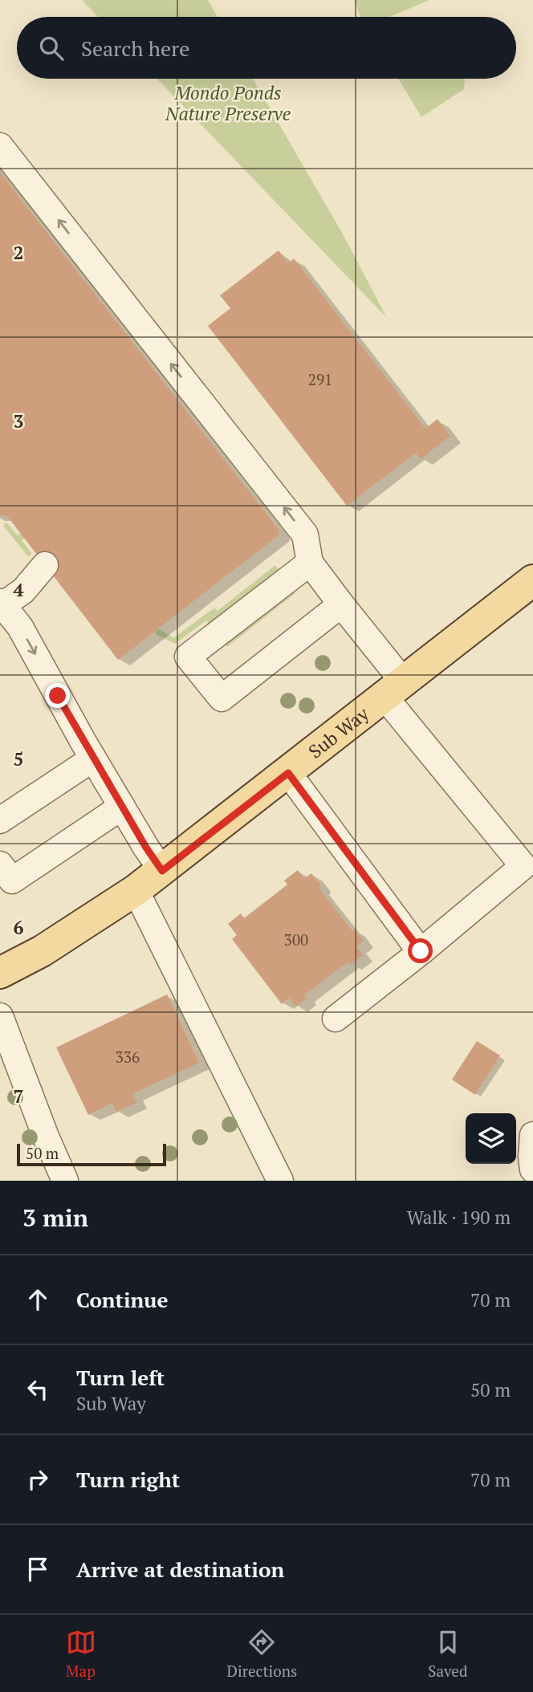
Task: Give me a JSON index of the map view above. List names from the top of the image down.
{
  "streets": {
    "main road": ["Sub Way"]
  },
  "parks": ["Mondo Ponds Nature Preserve"],
  "house_numbers": ["291", "300", "336"],
  "scale_bar": "50 m",
  "page": {
    "search": "Search here",
    "scale": "50 m",
    "heading": ["3 min", "Walk · 190 m"],
    "list": [
      ["Continue", "70 m"],
      ["Turn left", "Sub Way", "50 m"],
      ["Turn right", "70 m"],
      "Arrive at destination"
    ],
    "nav": ["Map", "Directions", "Saved"]
  },
  "grid": {
    "rows": [
      "2",
      "3",
      "4",
      "5",
      "6",
      "7"
    ]
  }
}
